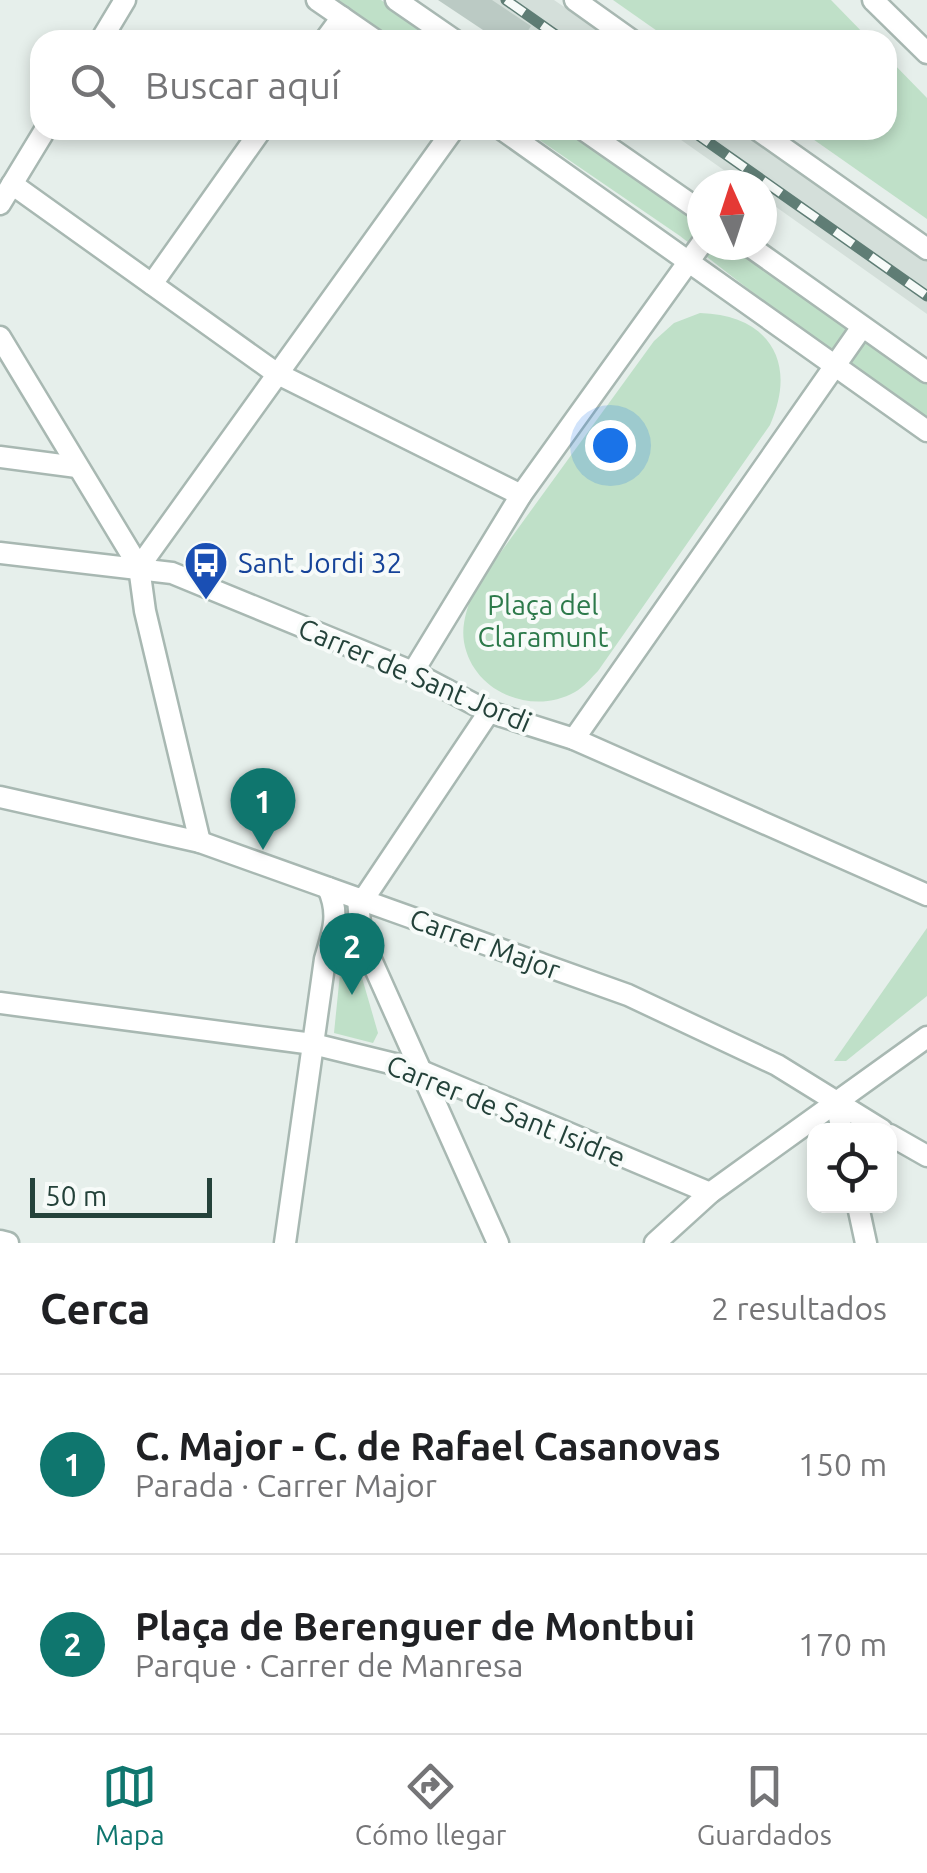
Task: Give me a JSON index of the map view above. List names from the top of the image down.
{
  "streets": {
    "street": ["Carrer de Sant Jordi", "Carrer Major", "Carrer de Sant Isidre"]
  },
  "parks": ["Plaça del Claramunt"],
  "places": {
    "bus stop": ["Sant Jordi 32"]
  },
  "scale_bar": "50 m",
  "north": "top",
  "page": {
    "search": "Buscar aquí",
    "pins": ["1", "2"],
    "scale": "50 m",
    "heading": ["Cerca", "2 resultados"],
    "list": [
      {
        "mark": "1",
        "name": "C. Major - C. de Rafael Casanovas",
        "note": "Parada · Carrer Major",
        "value": "150 m"
      },
      {
        "mark": "2",
        "name": "Plaça de Berenguer de Montbui",
        "note": "Parque · Carrer de Manresa",
        "value": "170 m"
      }
    ],
    "nav": ["Mapa", "Cómo llegar", "Guardados"]
  }
}
